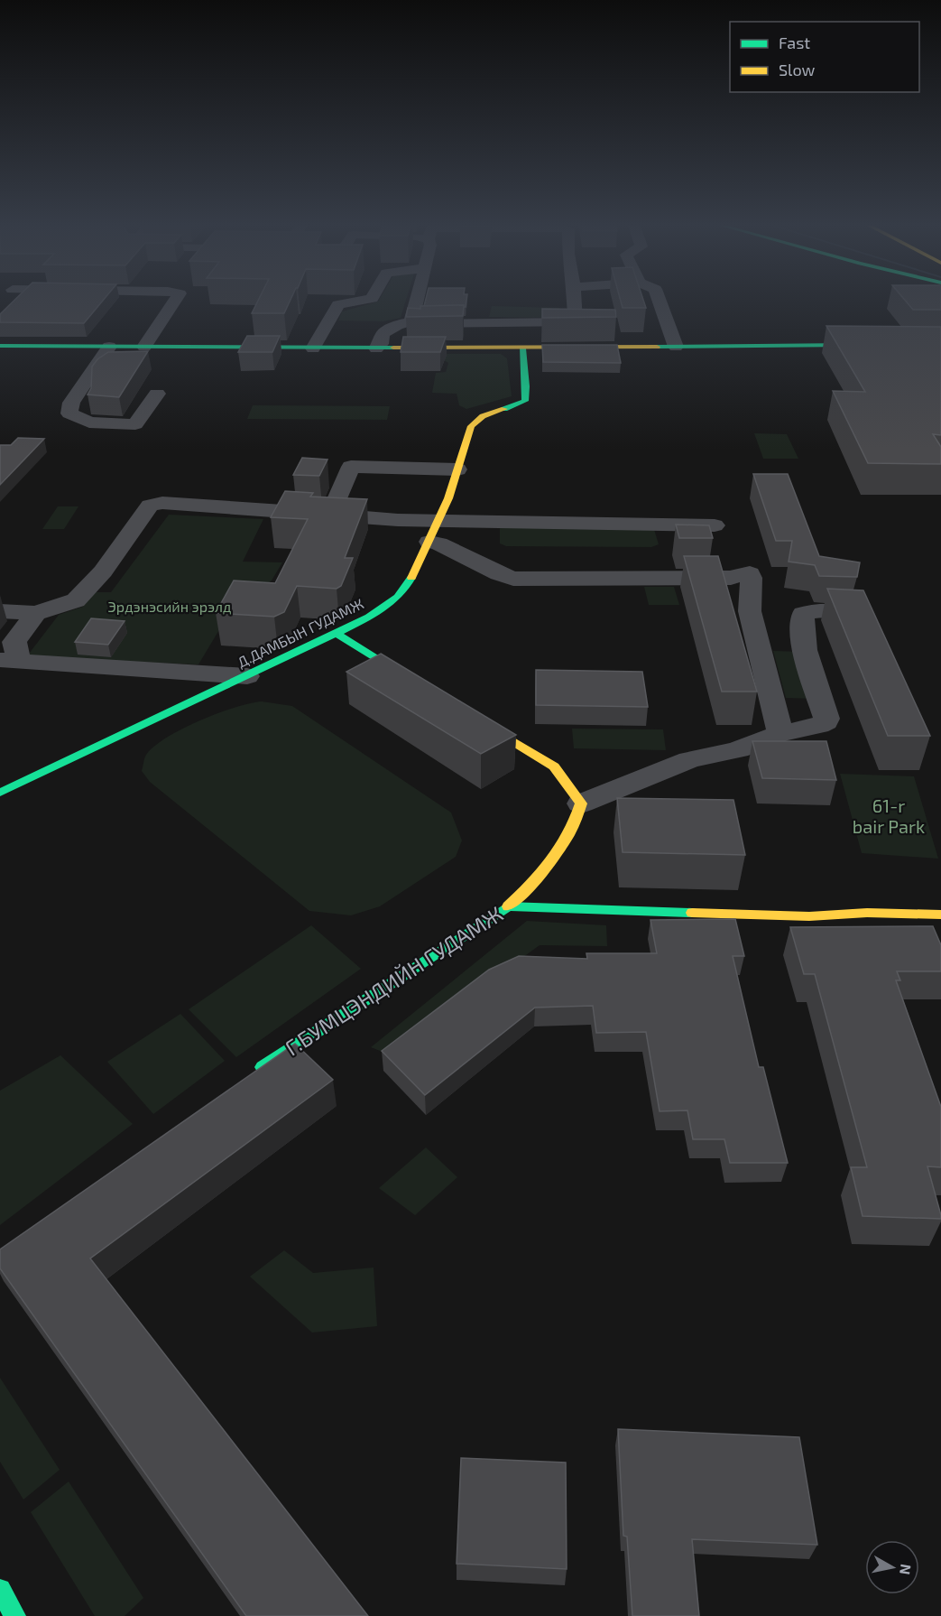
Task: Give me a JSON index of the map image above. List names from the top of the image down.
{
  "streets": {
    "main road": ["Д.ДАМБЫН ГУДАМЖ", "Г.БУМЦЭНДИЙН ГУДАМЖ"]
  },
  "parks": ["Эрдэнэсийн эрэлд", "61-r bair Park"],
  "legend": ["Fast", "Slow"],
  "north": "right"
}
